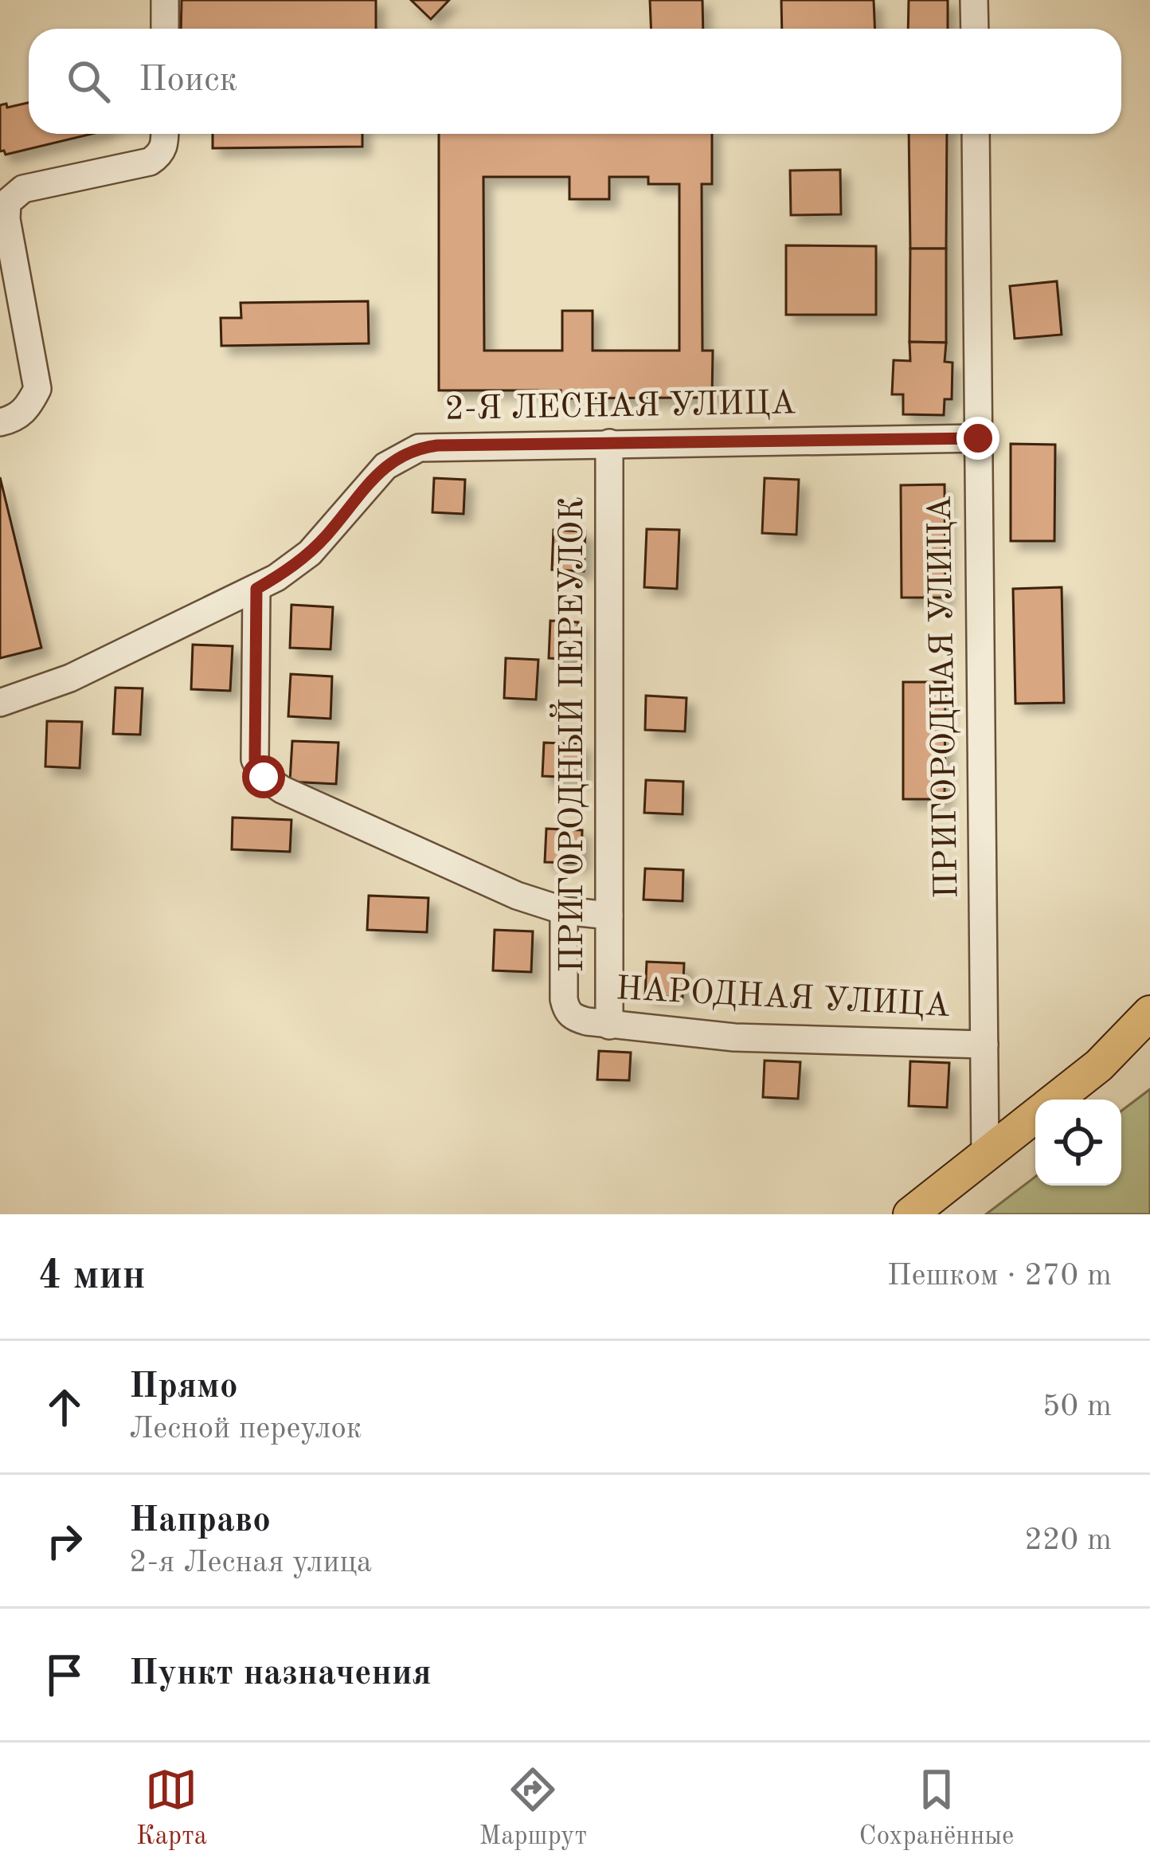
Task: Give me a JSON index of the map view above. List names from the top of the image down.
{
  "streets": {
    "street": [
      "2-Я ЛЕСНАЯ УЛИЦА",
      "ПРИГОРОДНАЯ УЛИЦА",
      "ПРИГОРОДНЫЙ ПЕРЕУЛОК",
      "НАРОДНАЯ УЛИЦА"
    ]
  },
  "crossings": [
    ["2-Я ЛЕСНАЯ УЛИЦА", "ПРИГОРОДНАЯ УЛИЦА"],
    ["2-Я ЛЕСНАЯ УЛИЦА", "ПРИГОРОДНЫЙ ПЕРЕУЛОК"],
    ["ПРИГОРОДНАЯ УЛИЦА", "НАРОДНАЯ УЛИЦА"],
    ["ПРИГОРОДНЫЙ ПЕРЕУЛОК", "НАРОДНАЯ УЛИЦА"]
  ],
  "page": {
    "search": "Поиск",
    "heading": ["4 мин", "Пешком · 270 m"],
    "list": [
      ["Прямо", "Лесной переулок", "50 m"],
      ["Направо", "2-я Лесная улица", "220 m"],
      "Пункт назначения"
    ],
    "nav": ["Карта", "Маршрут", "Сохранённые"]
  }
}
